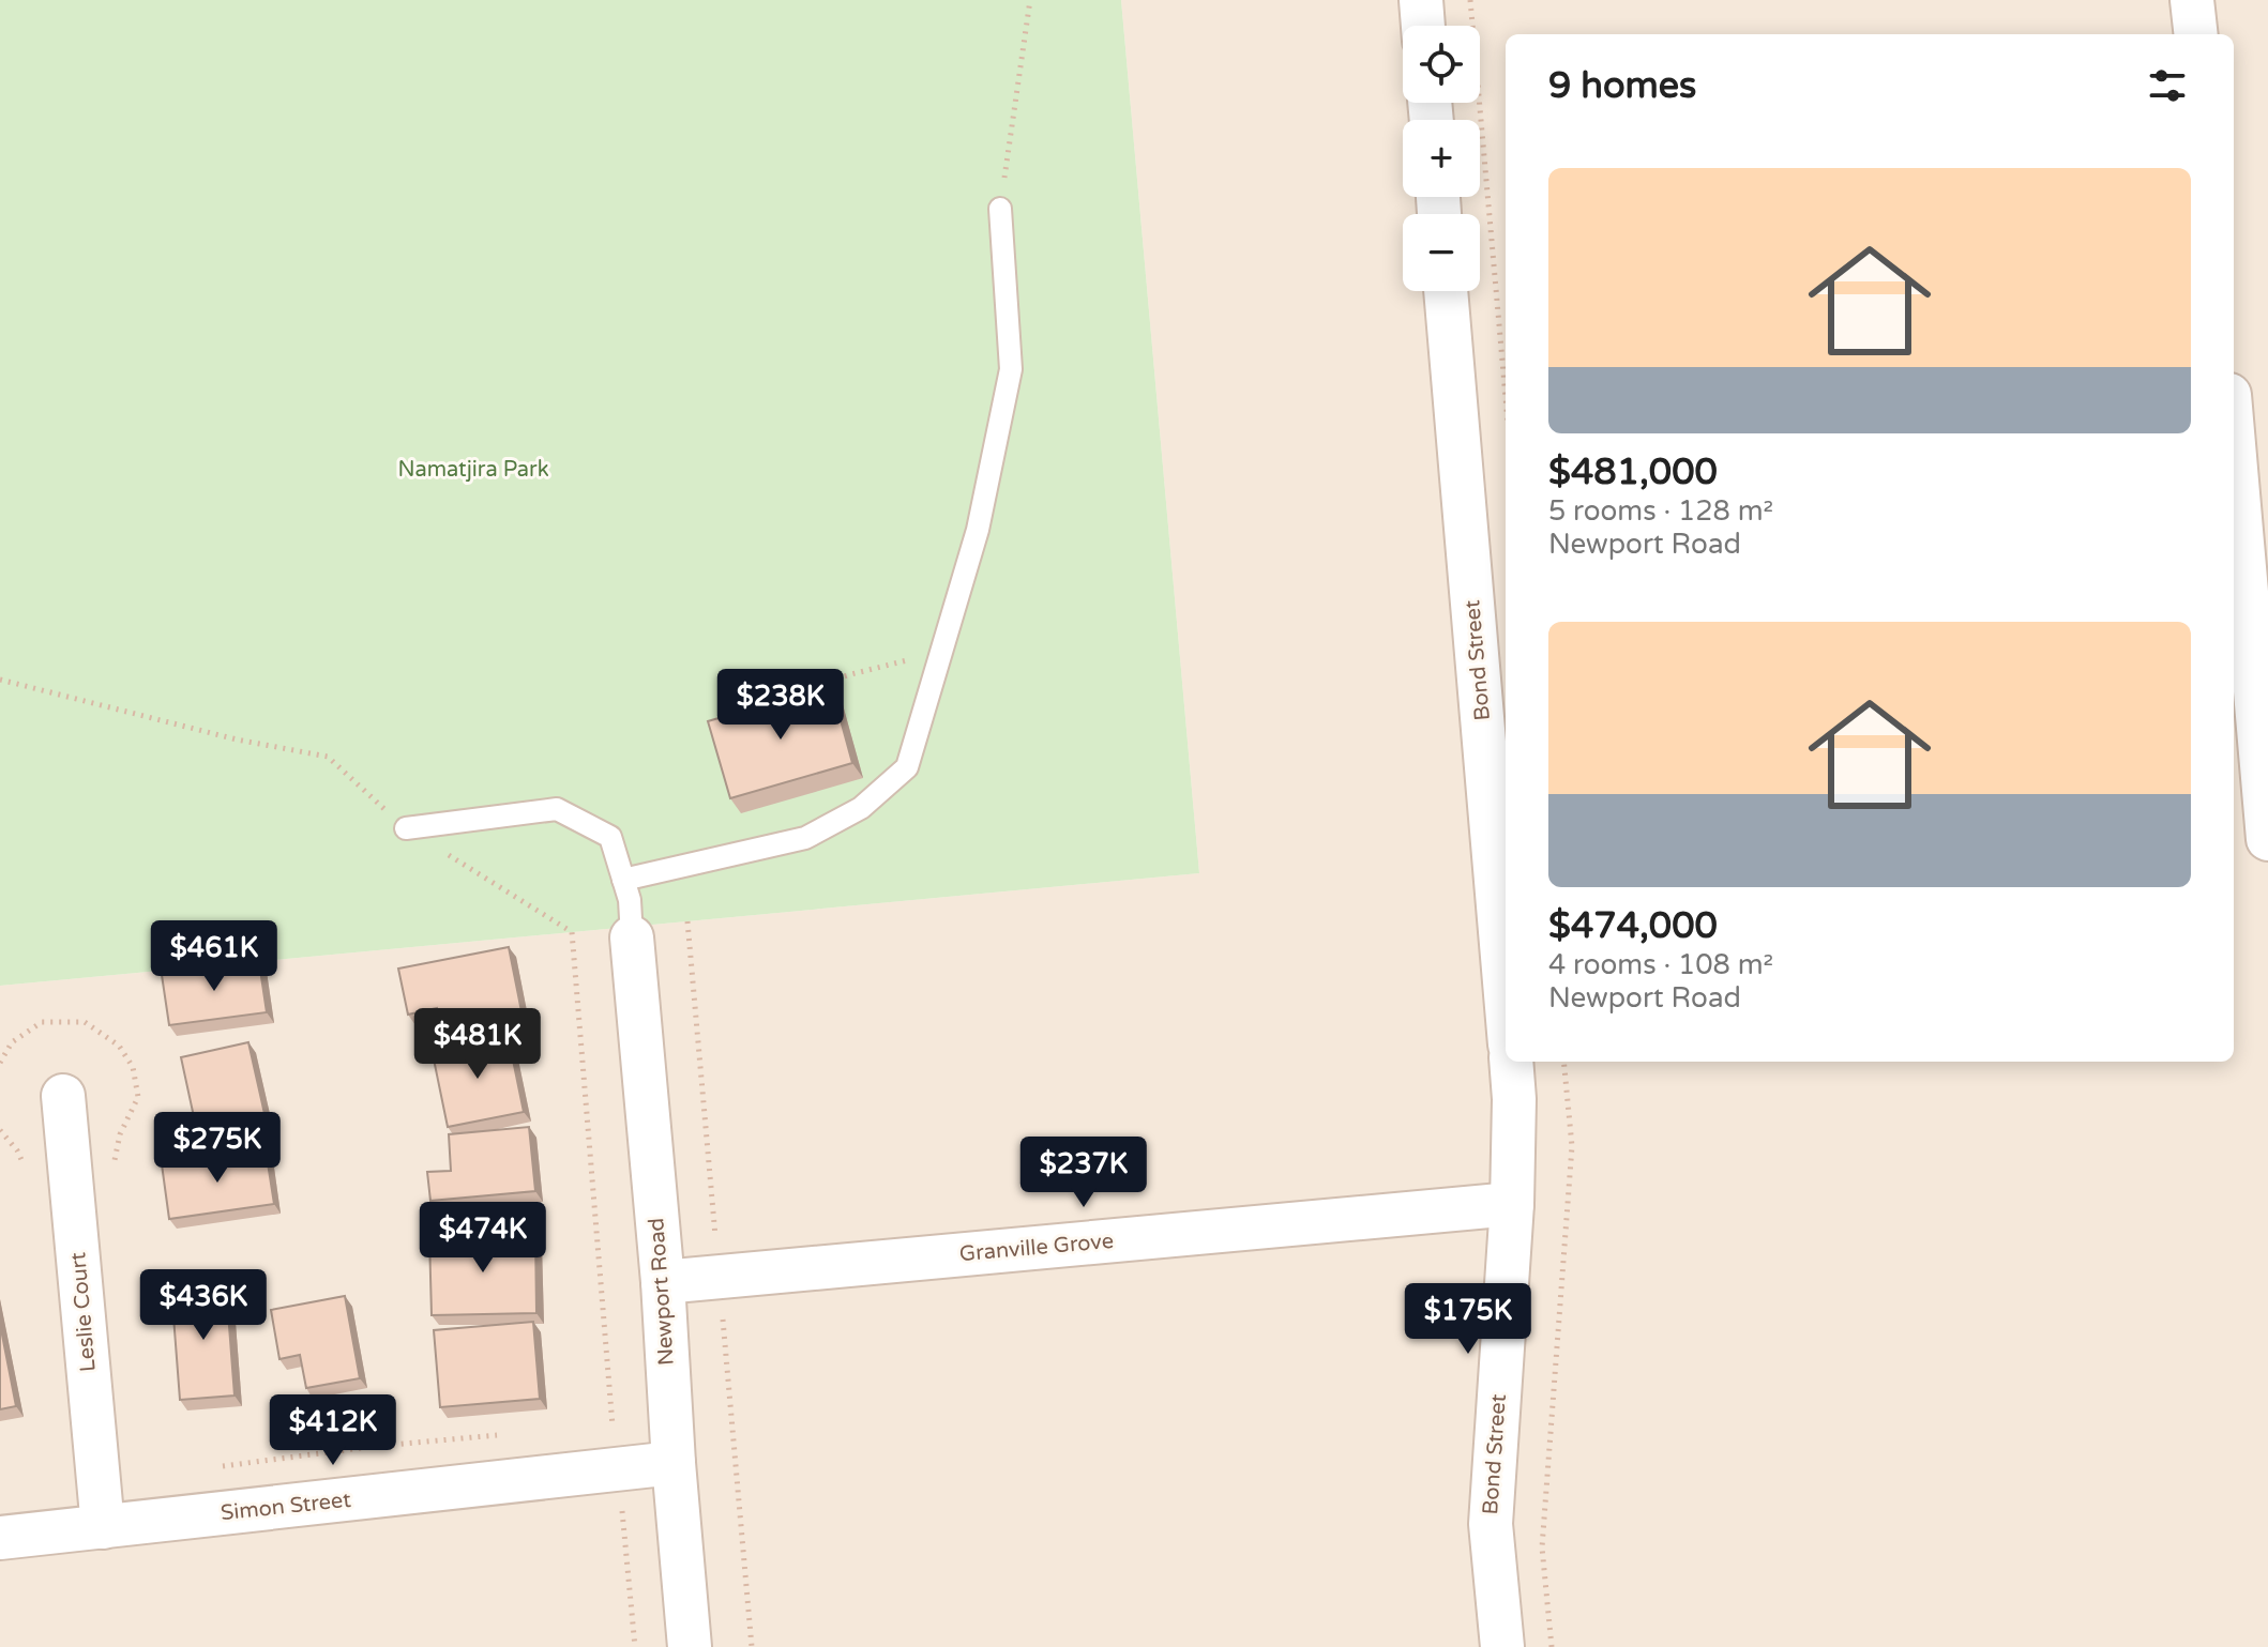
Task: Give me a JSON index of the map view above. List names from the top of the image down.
{
  "streets": {
    "street": [
      "Bond Street",
      "Granville Grove",
      "Newport Road",
      "Leslie Court",
      "Simon Street"
    ]
  },
  "crossings": [
    ["Bond Street", "Granville Grove"],
    ["Granville Grove", "Newport Road"],
    ["Newport Road", "Simon Street"],
    ["Leslie Court", "Simon Street"]
  ],
  "parks": ["Namatjira Park"],
  "page": {
    "map_buttons": ["+", "−"],
    "heading": "9 homes",
    "list": [
      {
        "name": "$481,000",
        "note": "5 rooms · 128 m² · Newport Road"
      },
      {
        "name": "$474,000",
        "note": "4 rooms · 108 m² · Newport Road"
      }
    ],
    "price": [
      "$238K",
      "$461K",
      "$481K",
      "$275K",
      "$237K",
      "$474K",
      "$436K",
      "$175K",
      "$412K"
    ]
  }
}
